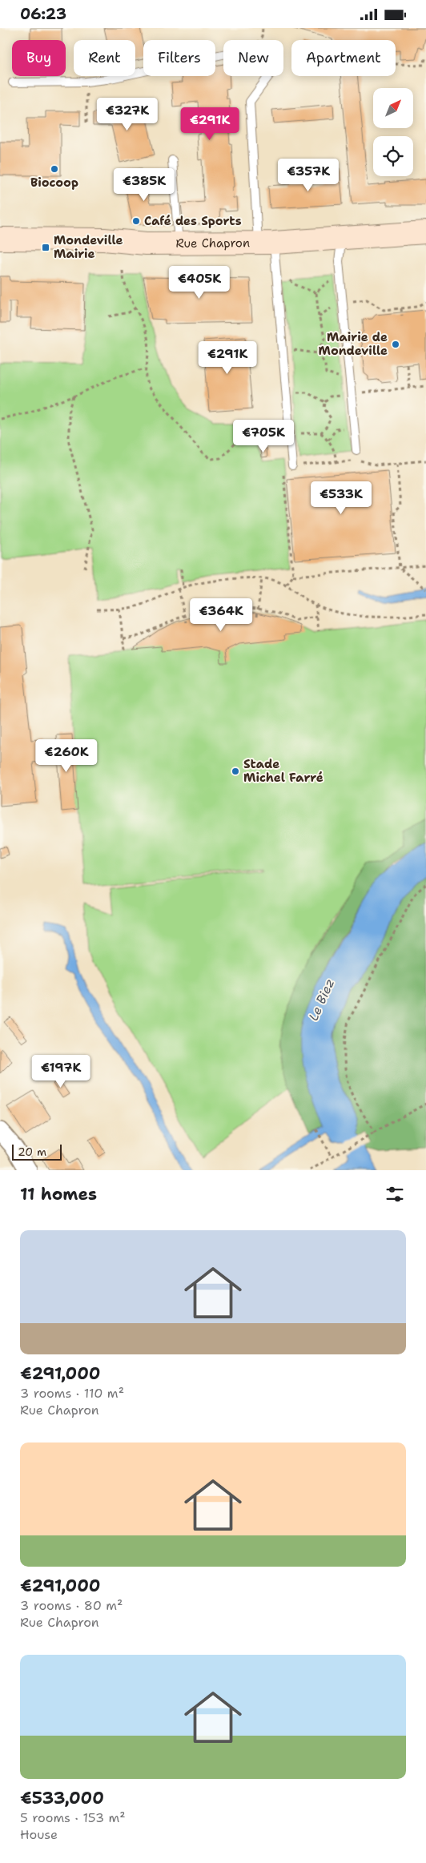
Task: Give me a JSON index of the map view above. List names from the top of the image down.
{
  "streets": {
    "street": ["Rue Chapron"]
  },
  "water": ["Le Biez"],
  "places": {
    "other": [
      "Biocoop",
      "Café des Sports",
      "Mairie de Mondeville",
      "Stade Michel Farré"
    ],
    "transit": ["Mondeville Mairie"]
  },
  "scale_bar": "20 m",
  "north": "top right",
  "page": {
    "status": "06:23",
    "chip": [
      "Buy",
      "Rent",
      "Filters",
      "New",
      "Apartment"
    ],
    "price": [
      "€327K",
      "€291K",
      "€357K",
      "€385K",
      "€405K",
      "€291K",
      "€705K",
      "€533K",
      "€364K",
      "€260K",
      "€197K"
    ],
    "scale": "20 m",
    "heading": "11 homes",
    "list": [
      {
        "name": "€291,000",
        "note": "3 rooms · 110 m² · Rue Chapron"
      },
      {
        "name": "€291,000",
        "note": "3 rooms · 80 m² · Rue Chapron"
      },
      {
        "name": "€533,000",
        "note": "5 rooms · 153 m² · House"
      }
    ]
  }
}
